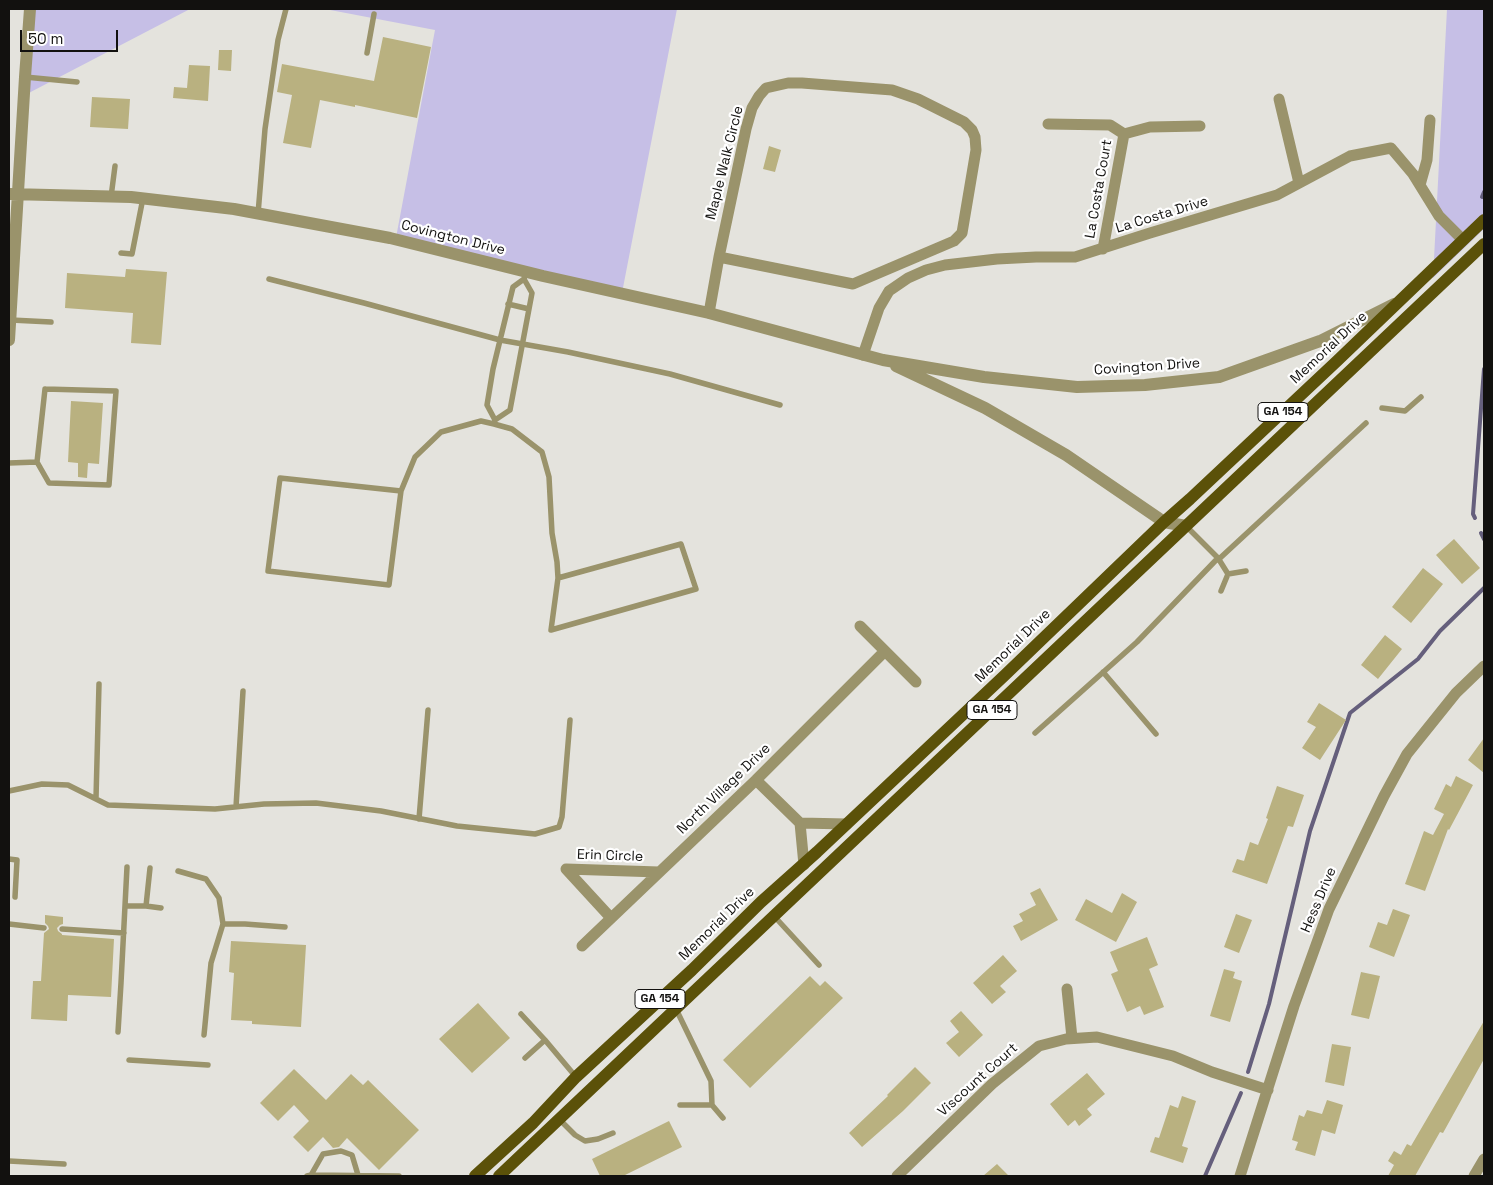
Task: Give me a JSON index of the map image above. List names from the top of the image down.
{
  "streets": {
    "main road": ["Memorial Drive", "GA 154"],
    "street": [
      "Maple Walk Circle",
      "La Costa Court",
      "La Costa Drive",
      "Covington Drive",
      "North Village Drive",
      "Erin Circle",
      "Hess Drive",
      "Viscount Court"
    ]
  },
  "crossings": [
    ["Maple Walk Circle", "Covington Drive"],
    ["La Costa Court", "La Costa Drive"],
    ["La Costa Drive", "Covington Drive"],
    ["La Costa Drive", "Memorial Drive"],
    ["Covington Drive", "Memorial Drive"],
    ["Covington Drive", "GA 154"],
    ["North Village Drive", "Erin Circle"],
    ["Hess Drive", "Viscount Court"]
  ],
  "scale_bar": "50 m"
}
